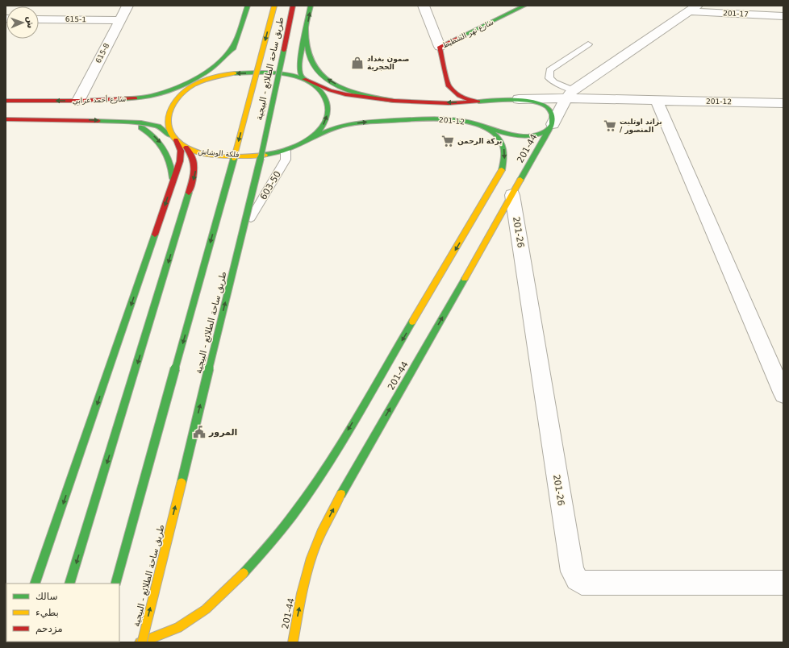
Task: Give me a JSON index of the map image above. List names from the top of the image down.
{
  "streets": {
    "main road": [
      "شارع نهر الشطيط",
      "طريق ساحة الطلائع - البيجية",
      "شارع أحمد عرابي",
      "201-12",
      "201-44",
      "فلكة الوشاش"
    ],
    "street": [
      "201-17",
      "615-1",
      "615-8",
      "201-26"
    ],
    "lane": ["603-50"]
  },
  "crossings": [
    ["615-1", "615-8"],
    ["615-8", "شارع أحمد عرابي"],
    ["شارع أحمد عرابي", "فلكة الوشاش"],
    ["201-12", "201-44"],
    ["201-12", "فلكة الوشاش"],
    ["201-44", "201-26"],
    ["فلكة الوشاش", "603-50"]
  ],
  "places": {
    "shop": ["صمون بغداد الحجرية"],
    "supermarket": ["براند اوتليت / المنصور", "بركة الرحمن"],
    "public building": ["المرور"]
  },
  "legend": ["سالك", "بطيء", "مزدحم"],
  "north": "right"
}
